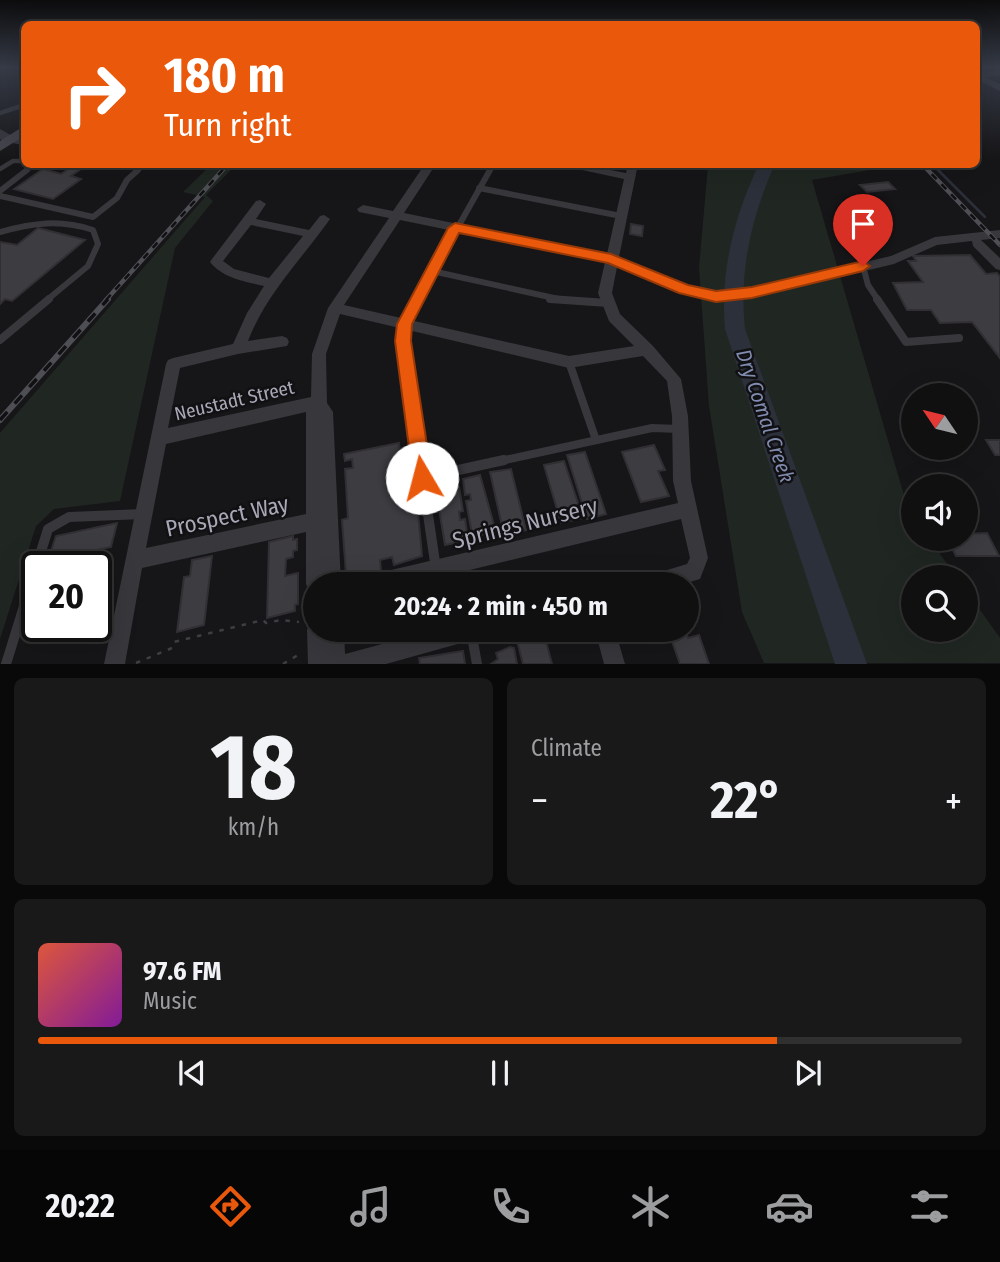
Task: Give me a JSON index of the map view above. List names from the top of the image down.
{
  "streets": {
    "street": ["Neustadt Street", "Prospect Way", "Springs Nursery"]
  },
  "water": ["Dry Comal Creek"],
  "north": "top left",
  "page": {
    "turn": ["180 m", "Turn right"],
    "limit": "20",
    "trip": "20:24 · 2 min · 450 m",
    "tile": [
      ["18", "km/h"],
      "Climate"
    ],
    "heat": ["−", "22°", "+"],
    "song": ["97.6 FM", "Music"],
    "tabs": "20:22"
  }
}
